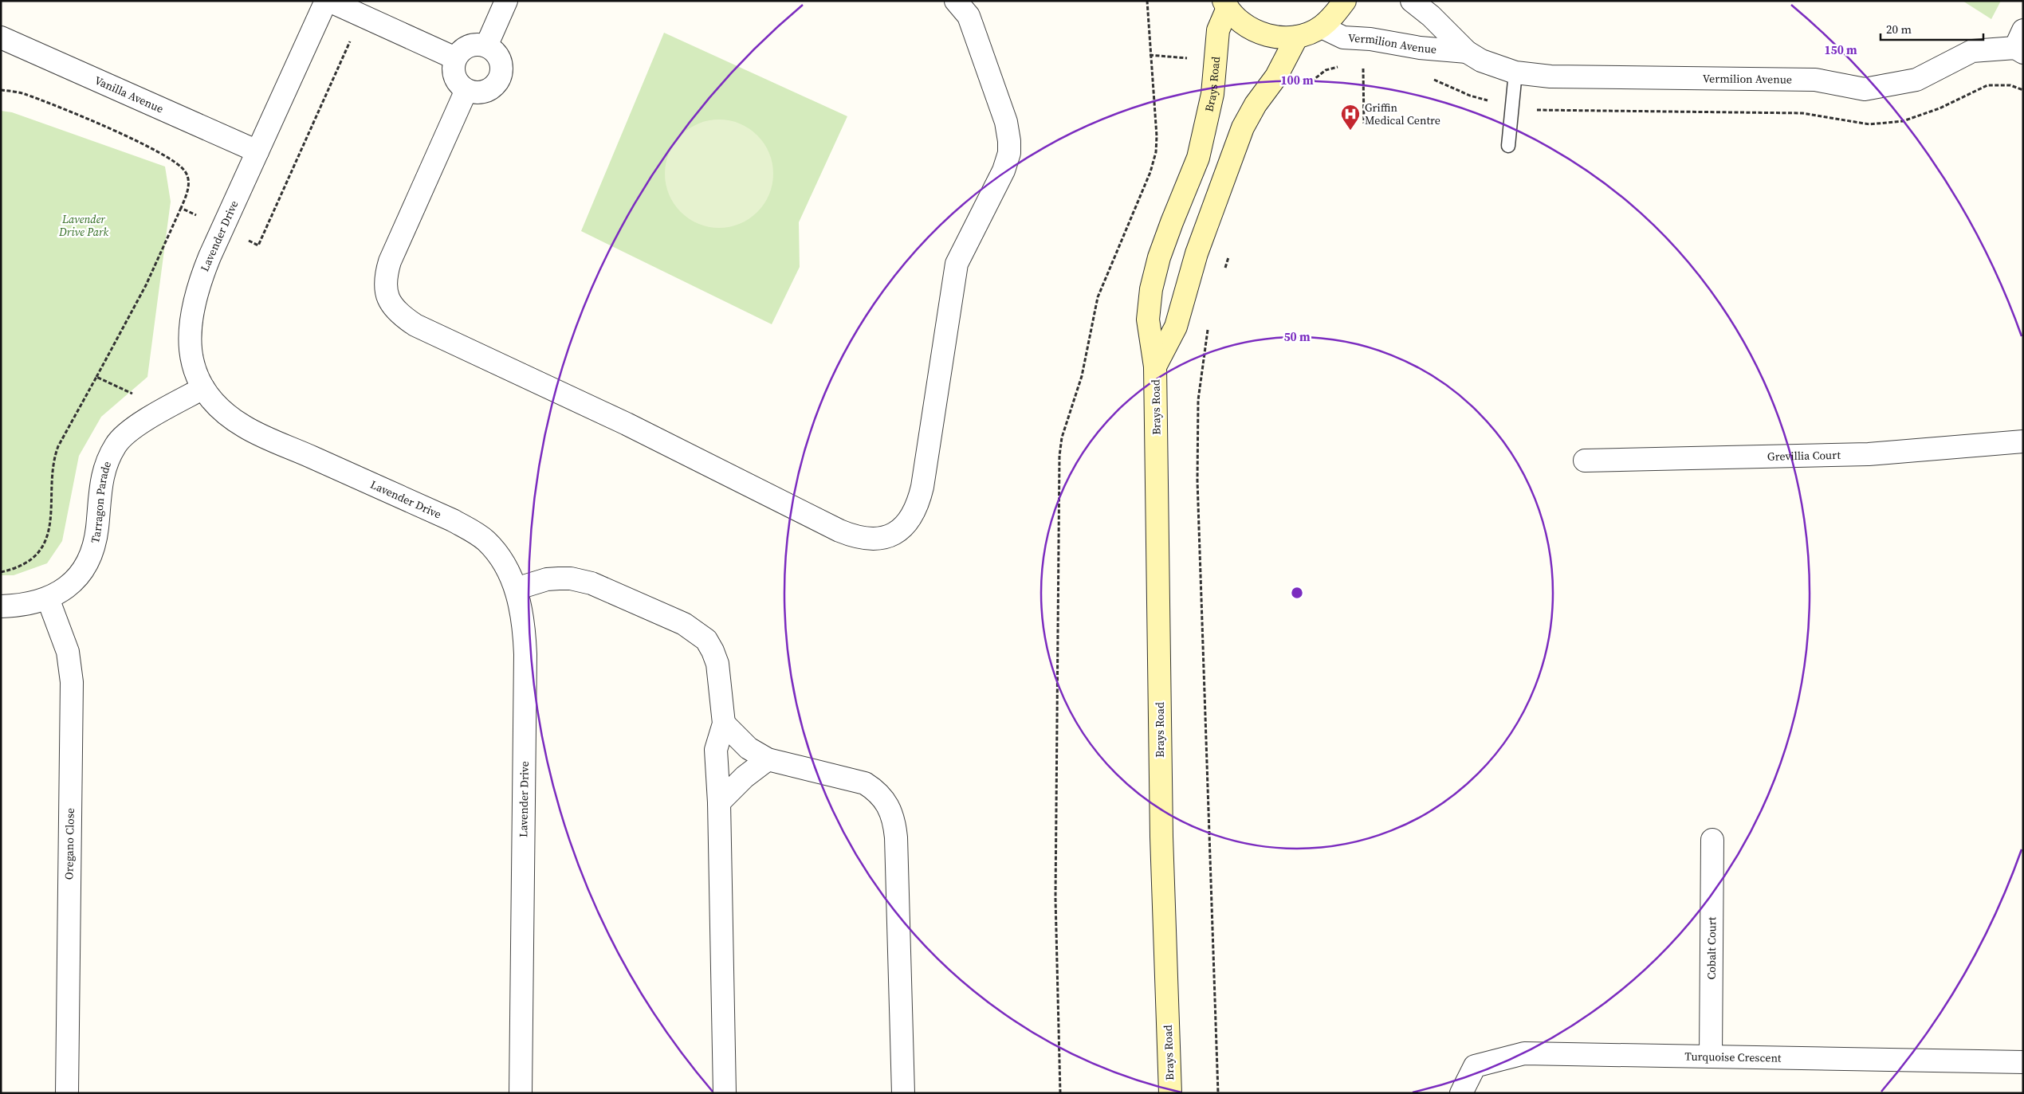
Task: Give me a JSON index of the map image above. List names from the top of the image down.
{
  "streets": {
    "main road": ["Brays Road"],
    "street": [
      "Vermilion Avenue",
      "Vanilla Avenue",
      "Lavender Drive",
      "Grevillia Court",
      "Tarragon Parade",
      "Oregano Close",
      "Cobalt Court",
      "Turquoise Crescent"
    ]
  },
  "crossings": [
    ["Vanilla Avenue", "Lavender Drive"],
    ["Lavender Drive", "Tarragon Parade"],
    ["Tarragon Parade", "Oregano Close"],
    ["Cobalt Court", "Turquoise Crescent"]
  ],
  "parks": ["Lavender Drive Park"],
  "places": {
    "hospital": ["Griffin Medical Centre"]
  },
  "scale_bar": "20 m",
  "rings": ["150 m", "100 m", "50 m"]
}
